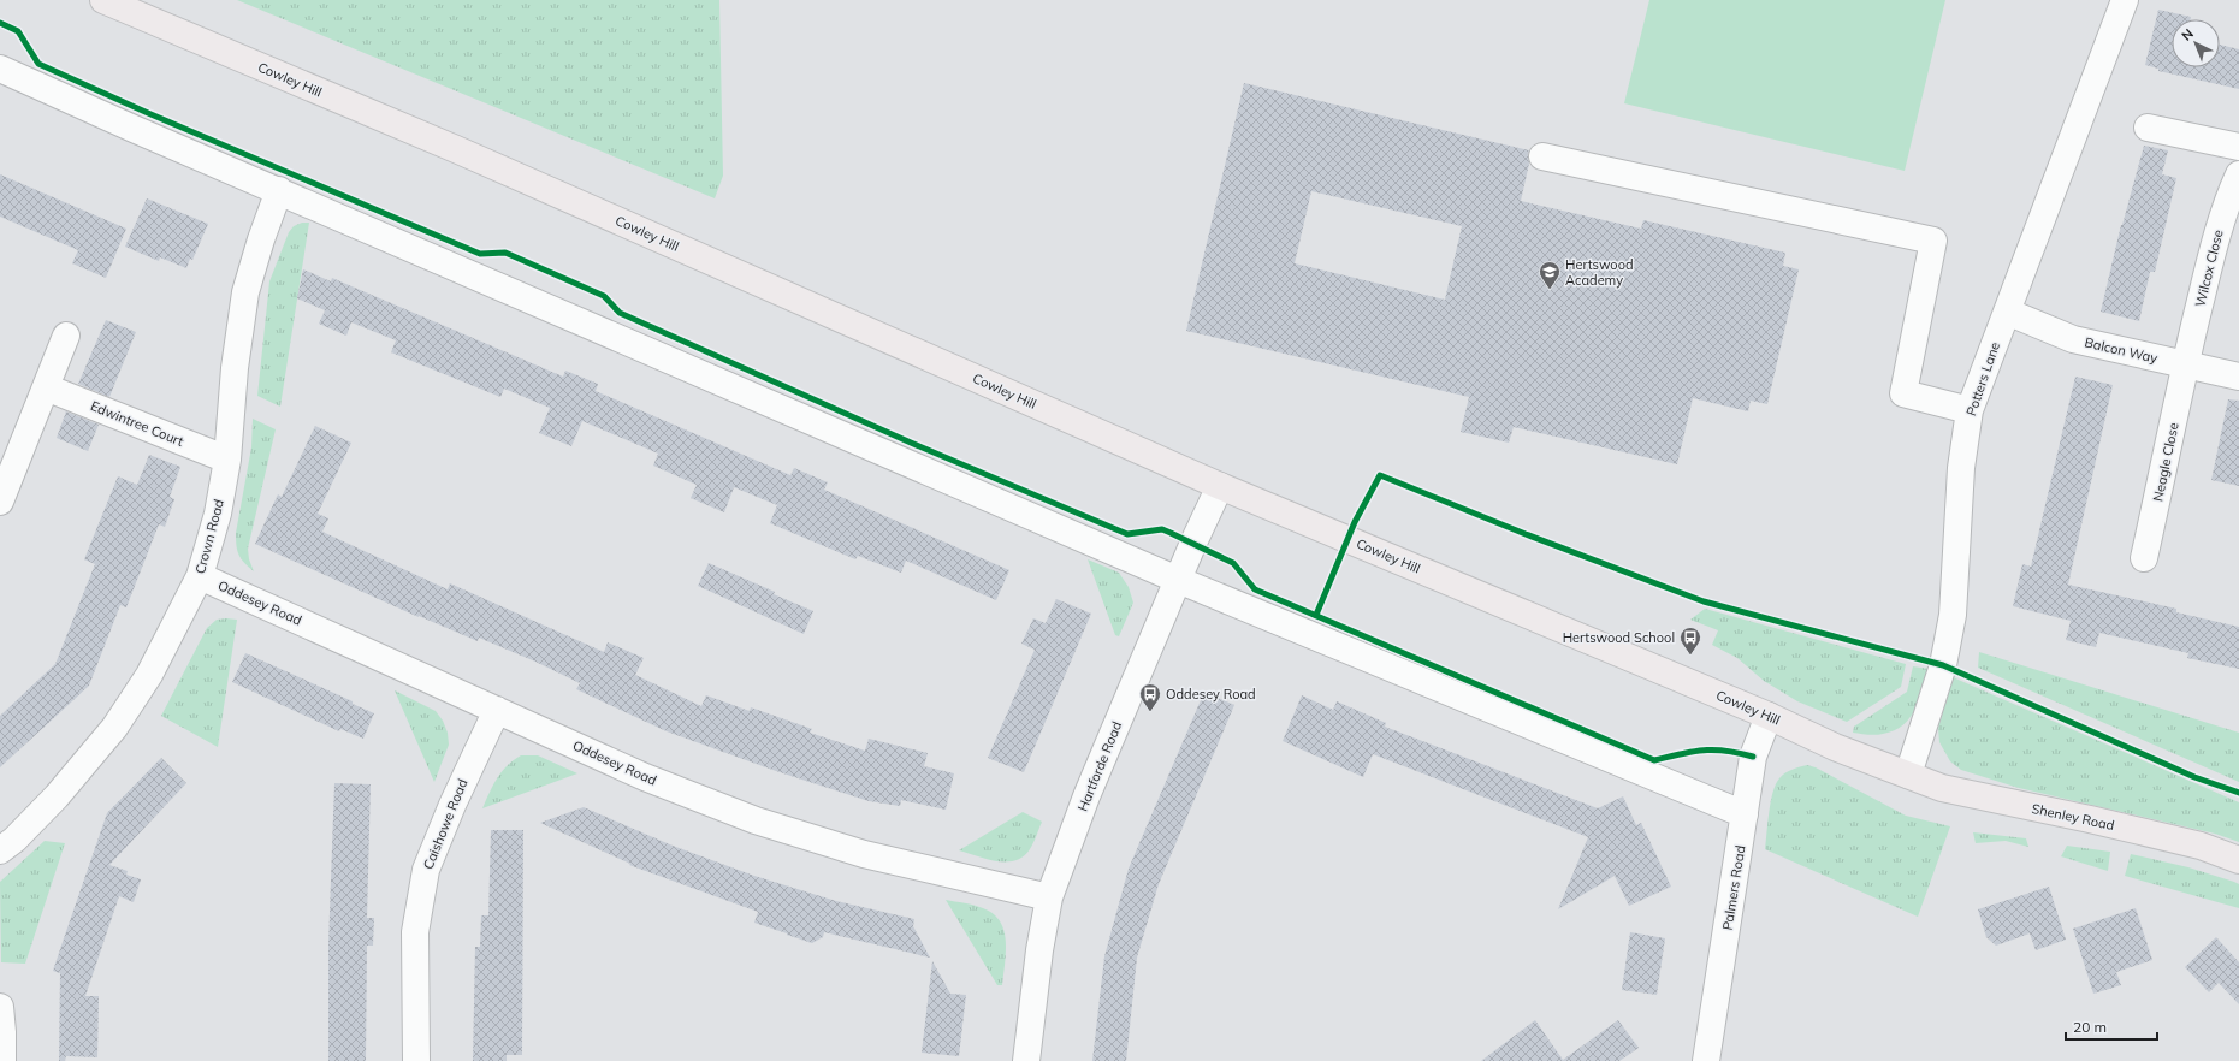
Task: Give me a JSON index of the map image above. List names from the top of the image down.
{
  "streets": {
    "main road": ["Cowley Hill", "Shenley Road"],
    "street": [
      "Wilcox Close",
      "Balcon Way",
      "Potters Lane",
      "Edwintree Court",
      "Neagle Close",
      "Crown Road",
      "Oddesey Road",
      "Hartforde Road",
      "Caishowe Road",
      "Palmers Road"
    ]
  },
  "crossings": [
    ["Cowley Hill", "Potters Lane"],
    ["Cowley Hill", "Hartforde Road"],
    ["Cowley Hill", "Shenley Road"],
    ["Cowley Hill", "Palmers Road"],
    ["Wilcox Close", "Balcon Way"],
    ["Wilcox Close", "Neagle Close"],
    ["Balcon Way", "Potters Lane"],
    ["Balcon Way", "Neagle Close"],
    ["Potters Lane", "Shenley Road"],
    ["Edwintree Court", "Crown Road"],
    ["Crown Road", "Oddesey Road"],
    ["Oddesey Road", "Hartforde Road"],
    ["Oddesey Road", "Caishowe Road"]
  ],
  "places": {
    "school or university": ["Hertswood Academy"],
    "bus stop": ["Hertswood School", "Oddesey Road"]
  },
  "scale_bar": "20 m",
  "north": "top left"
}
